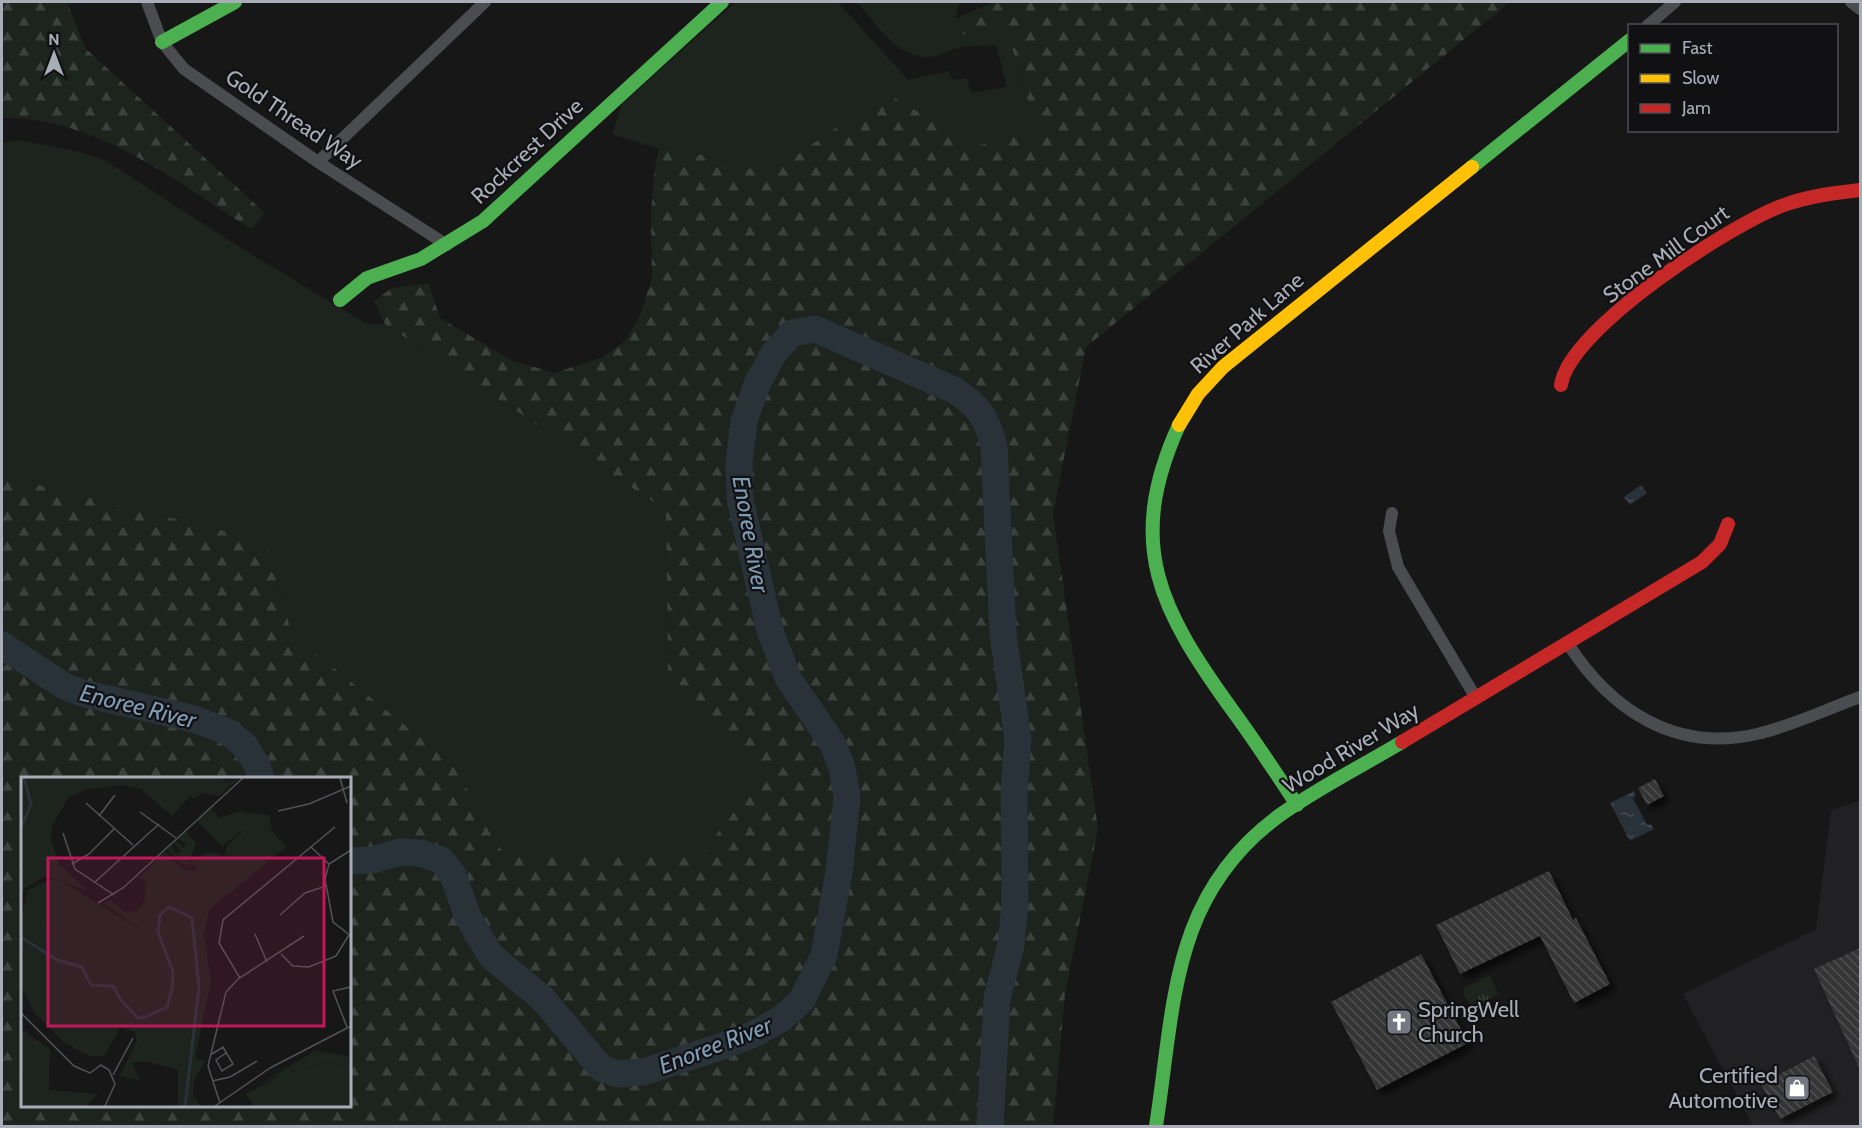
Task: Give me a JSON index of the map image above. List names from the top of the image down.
{
  "streets": {
    "street": [
      "Gold Thread Way",
      "Rockcrest Drive",
      "Stone Mill Court",
      "River Park Lane",
      "Wood River Way"
    ]
  },
  "crossings": [
    ["Gold Thread Way", "Rockcrest Drive"],
    ["River Park Lane", "Wood River Way"]
  ],
  "water": ["Enoree River"],
  "places": {
    "church": ["SpringWell Church"],
    "shop": ["Certified Automotive"]
  },
  "legend": ["Fast", "Slow", "Jam"],
  "north": "top"
}
